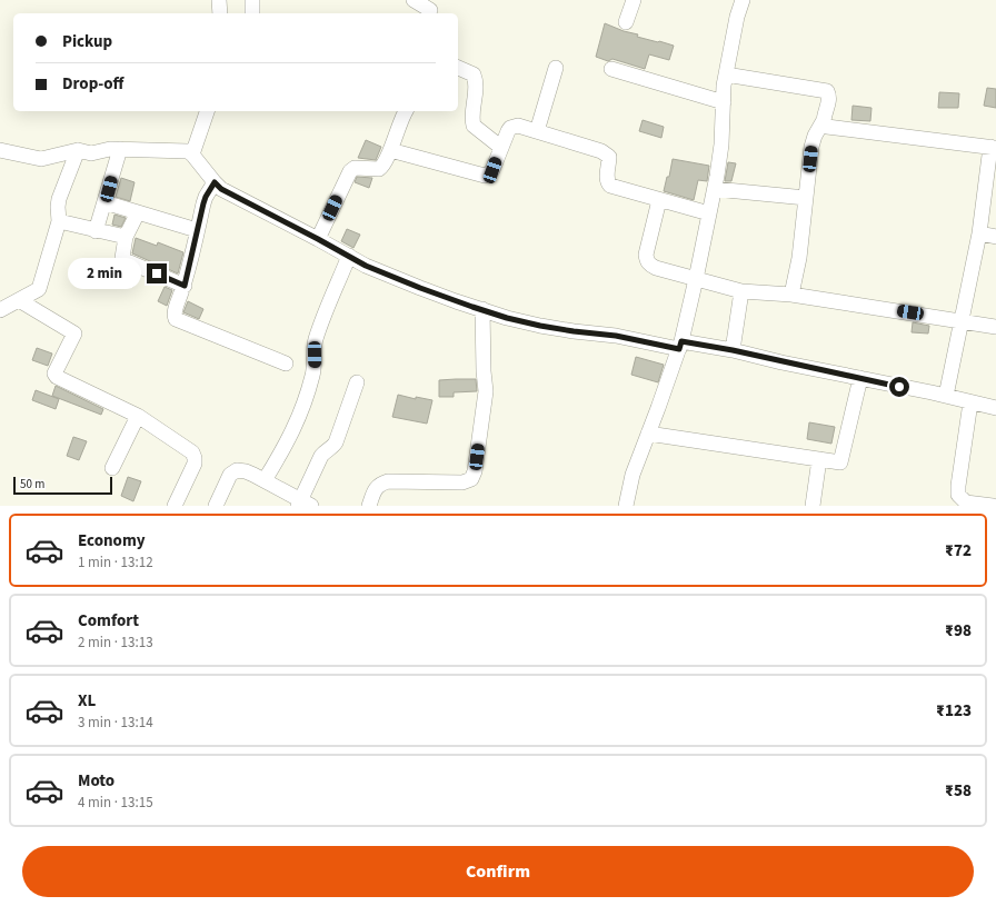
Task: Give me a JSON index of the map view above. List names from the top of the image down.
{
  "scale_bar": "50 m",
  "page": {
    "banner": ["Pickup", "Drop-off"],
    "bubble": "2 min",
    "scale": "50 m",
    "list": [
      {
        "name": "Economy",
        "note": "1 min · 13:12",
        "value": "₹72"
      },
      {
        "name": "Comfort",
        "note": "2 min · 13:13",
        "value": "₹98"
      },
      {
        "name": "XL",
        "note": "3 min · 13:14",
        "value": "₹123"
      },
      {
        "name": "Moto",
        "note": "4 min · 13:15",
        "value": "₹58"
      }
    ],
    "buttons": "Confirm"
  }
}
